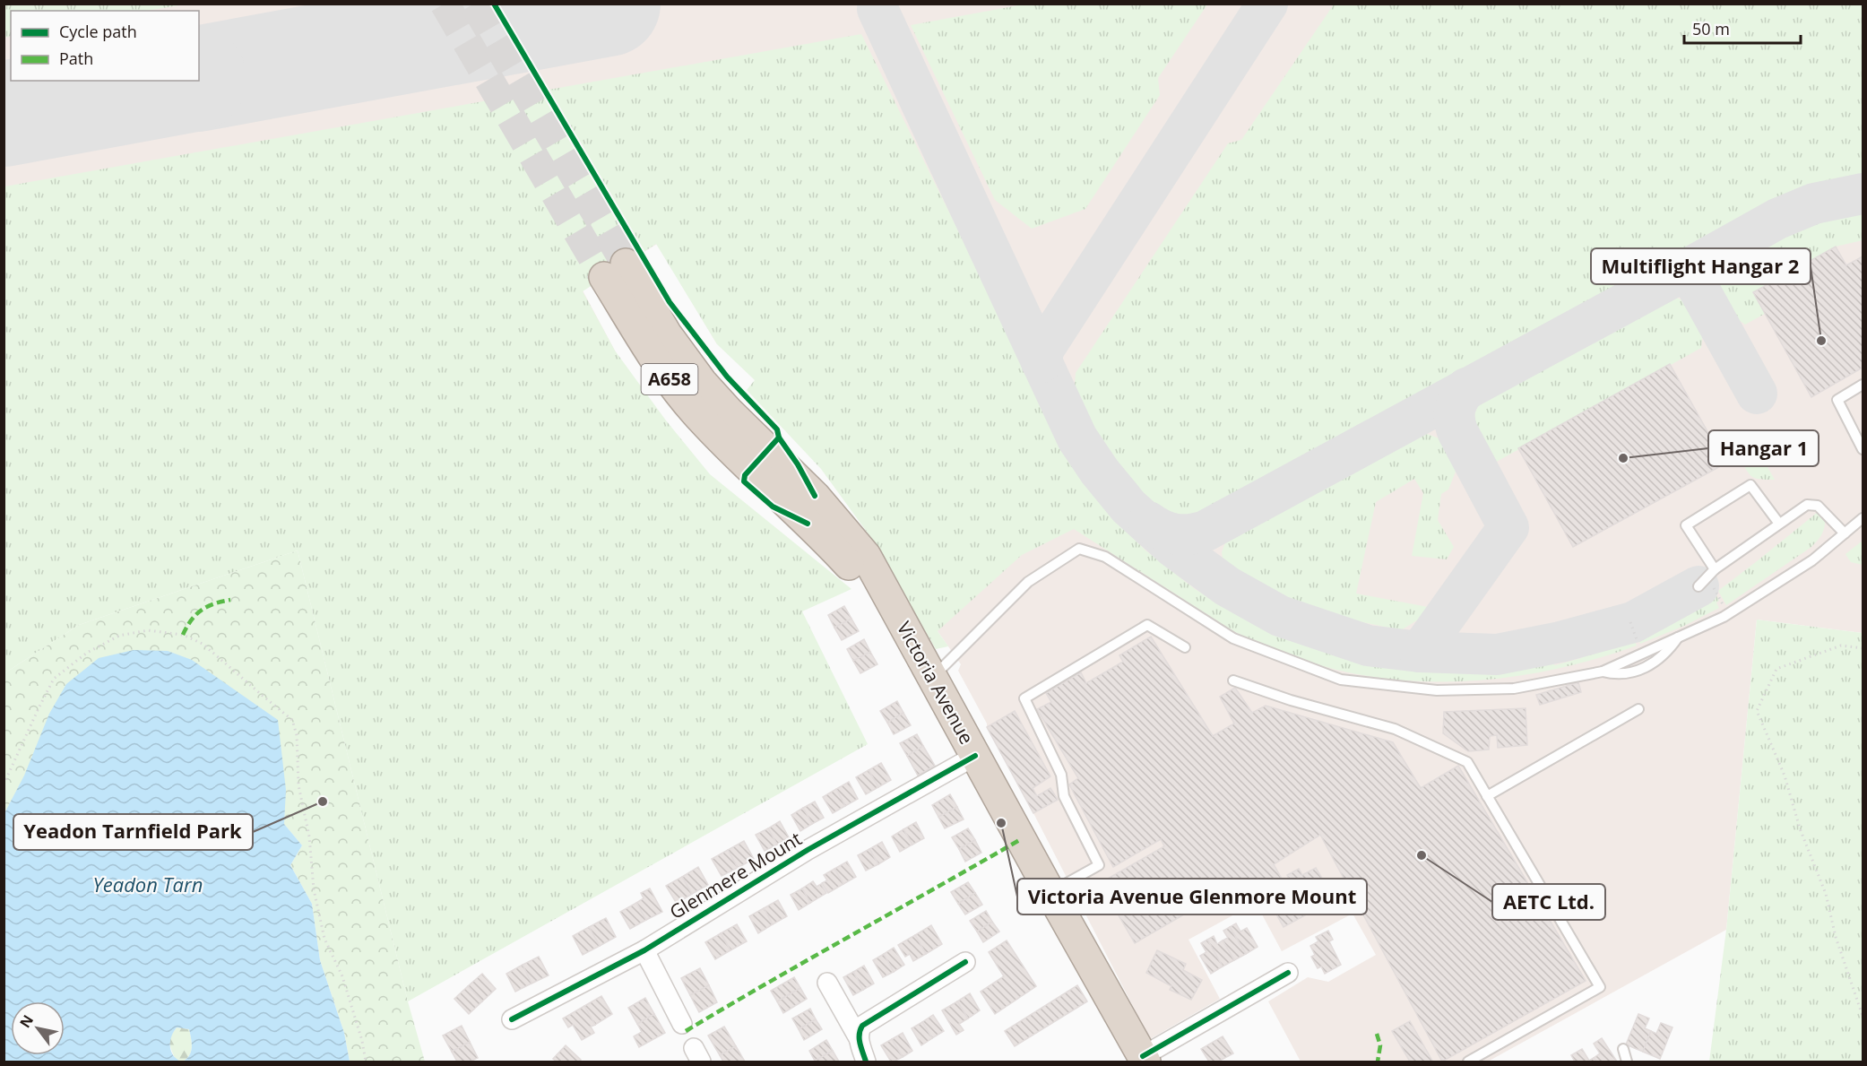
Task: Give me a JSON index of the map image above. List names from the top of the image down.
{
  "streets": {
    "highway": ["A658", "Victoria Avenue"],
    "street": ["Glenmere Mount"]
  },
  "crossings": [
    ["Victoria Avenue", "Glenmere Mount"]
  ],
  "water": ["Yeadon Tarn"],
  "places": [
    "Multiflight Hangar 2",
    "Hangar 1",
    "Yeadon Tarnfield Park",
    "Victoria Avenue Glenmore Mount",
    "AETC Ltd."
  ],
  "legend": ["Cycle path", "Path"],
  "scale_bar": "50 m",
  "north": "top left"
}
